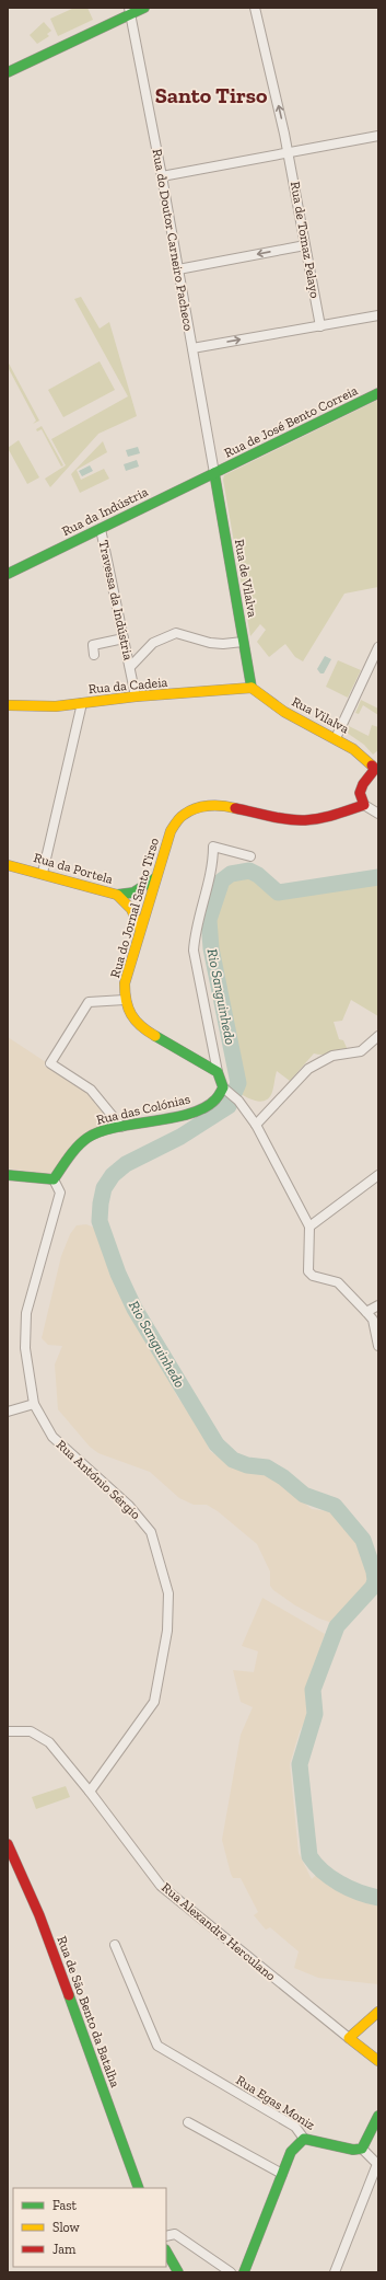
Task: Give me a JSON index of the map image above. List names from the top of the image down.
{
  "streets": {
    "street": [
      "Rua do Doutor Carneiro Pacheco",
      "Rua de Tomaz Pelayo",
      "Rua de José Bento Correia",
      "Rua da Indústria",
      "Rua de Vilalva",
      "Travessa da Indústria",
      "Rua da Cadeia",
      "Rua Vilalva",
      "Rua da Portela",
      "Rua do Jornal Santo Tirso",
      "Rua das Colónias",
      "Rua António Sérgio",
      "Rua Alexandre Herculano",
      "Rua de São Bento da Batalha",
      "Rua Egas Moniz"
    ]
  },
  "crossings": [
    ["Rua do Doutor Carneiro Pacheco", "Rua de José Bento Correia"],
    ["Rua do Doutor Carneiro Pacheco", "Rua da Indústria"],
    ["Rua do Doutor Carneiro Pacheco", "Rua de Vilalva"],
    ["Rua de José Bento Correia", "Rua da Indústria"],
    ["Rua de José Bento Correia", "Rua de Vilalva"],
    ["Rua da Indústria", "Rua de Vilalva"],
    ["Rua da Indústria", "Travessa da Indústria"],
    ["Rua de Vilalva", "Rua da Cadeia"],
    ["Rua de Vilalva", "Rua Vilalva"],
    ["Travessa da Indústria", "Rua da Cadeia"],
    ["Rua da Cadeia", "Rua Vilalva"],
    ["Rua da Portela", "Rua do Jornal Santo Tirso"],
    ["Rua das Colónias", "Rua António Sérgio"],
    ["Rua António Sérgio", "Rua Alexandre Herculano"]
  ],
  "one_way": ["Rua de Tomaz Pelayo"],
  "districts": ["Santo Tirso"],
  "water": ["Rio Sanguinhedo"],
  "legend": ["Fast", "Slow", "Jam"]
}
